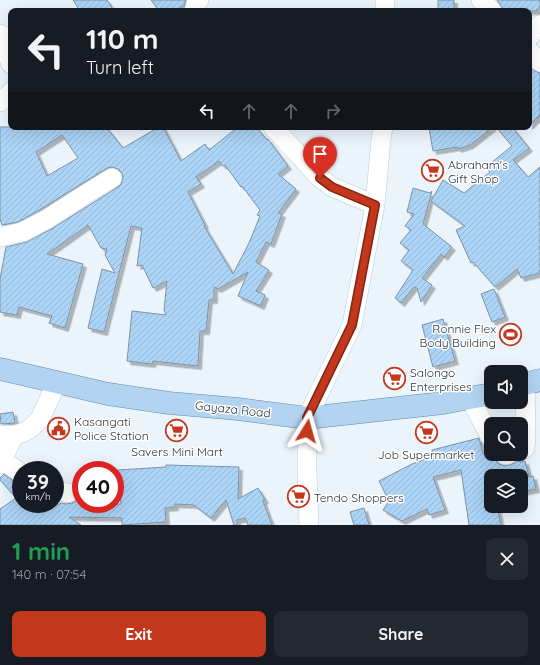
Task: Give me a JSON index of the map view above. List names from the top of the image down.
{
  "streets": {
    "main road": ["Gayaza Road"]
  },
  "places": {
    "supermarket": [
      "Abraham's Gift Shop",
      "Salongo Enterprises",
      "Savers Mini Mart",
      "Job Supermarket",
      "Tendo Shoppers"
    ],
    "sports": ["Ronnie Flex Body Building"],
    "public building": ["Kasangati Police Station"]
  },
  "page": {
    "turn": ["110 m", "Turn left"],
    "speed": "39 km/h",
    "limit": "40",
    "heading": ["1 min", "140 m · 07:54"],
    "buttons": ["Exit", "Share"]
  }
}
